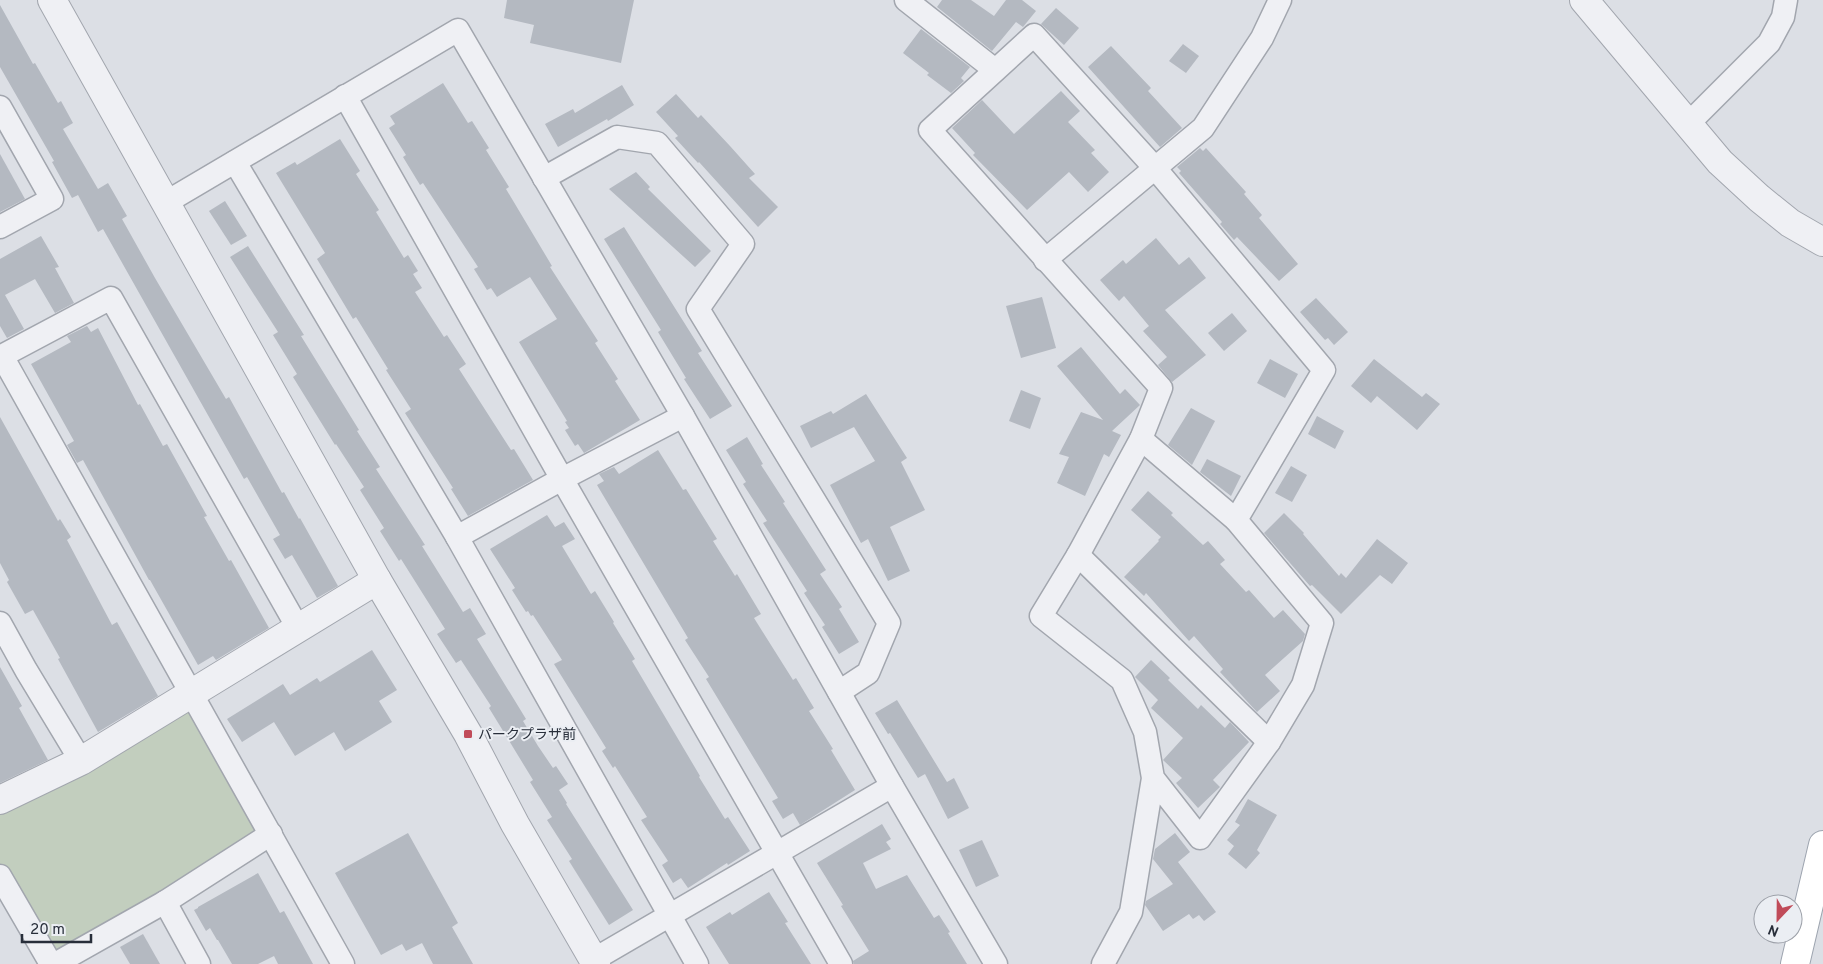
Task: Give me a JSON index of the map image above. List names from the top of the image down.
{
  "places": {
    "transit": ["パークプラザ前"]
  },
  "scale_bar": "20 m",
  "north": "bottom"
}
